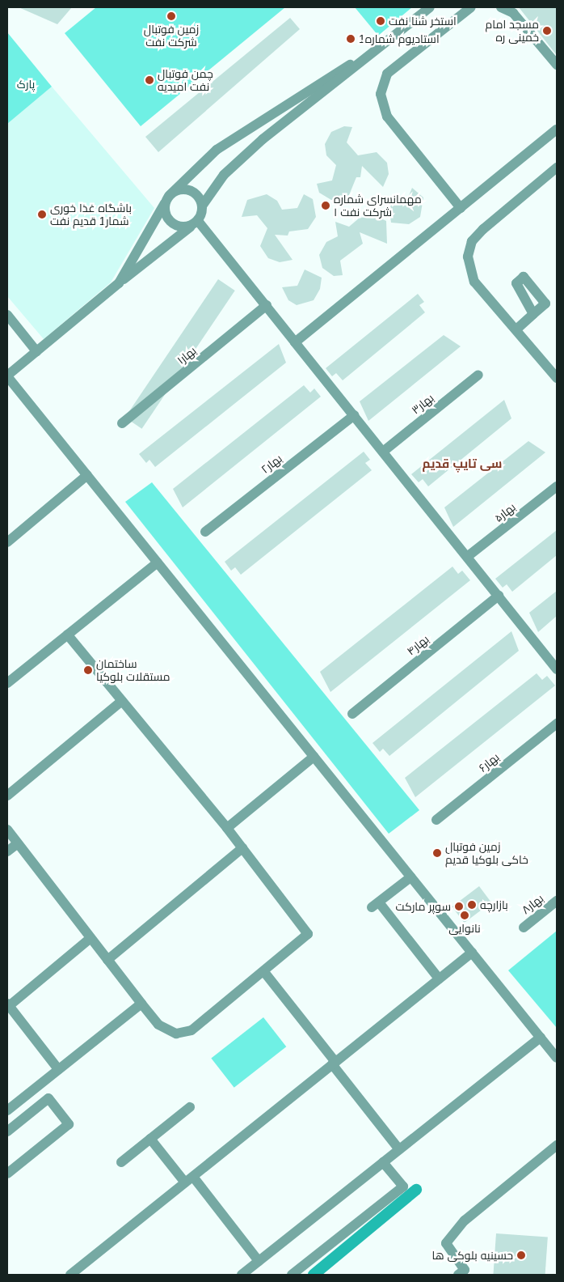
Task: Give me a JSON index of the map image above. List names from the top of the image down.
{
  "streets": {
    "street": [
      "بهار۱",
      "بهار۳",
      "بهار۲",
      "بهار۵",
      "بهار۴",
      "بهار۶",
      "بهار۸"
    ]
  },
  "districts": ["سی تایپ قدیم"],
  "parks": ["پارک"],
  "places": [
    "زمین فوتبال شرکت نفت",
    "استخر شنا نفت",
    "مسجد امام خمینی ره",
    "استادیوم شماره1",
    "چمن فوتبال نفت امیدیه",
    "مهمانسرای شماره ۱ شرکت نفت",
    "باشگاه غذا خوری شمار1 قدیم نفت",
    "ساختمان مستقلات بلوکیا",
    "زمین فوتبال خاکی بلوکیا قدیم",
    "بازارچه",
    "سوپر مارکت",
    "نانوایی",
    "حسینیه بلوکی ها"
  ]
}
